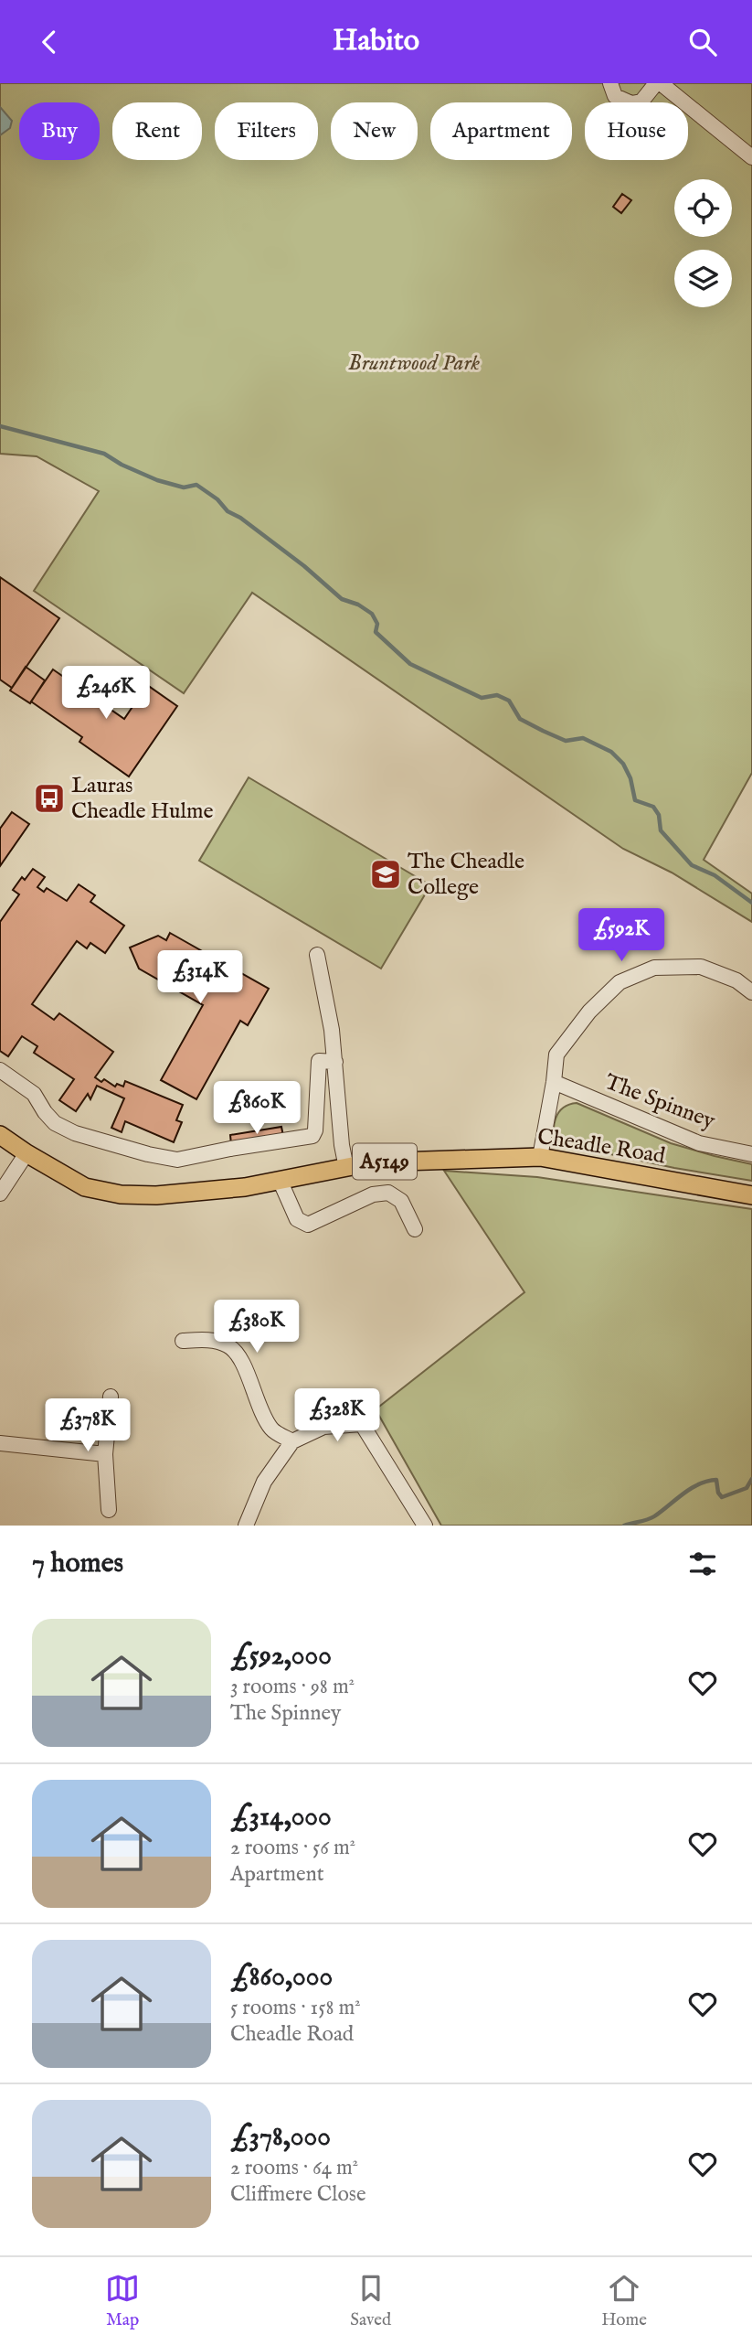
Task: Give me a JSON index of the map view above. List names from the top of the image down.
{
  "streets": {
    "main road": ["Cheadle Road", "A5149"],
    "street": ["The Spinney"]
  },
  "parks": ["Bruntwood Park"],
  "places": {
    "bus stop": ["Lauras Cheadle Hulme"],
    "school or university": ["The Cheadle College"]
  },
  "page": {
    "header": "Habito",
    "chip": [
      "Buy",
      "Rent",
      "Filters",
      "New",
      "Apartment",
      "House"
    ],
    "price": [
      "£246K",
      "£592K",
      "£314K",
      "£860K",
      "£380K",
      "£328K",
      "£378K"
    ],
    "heading": "7 homes",
    "list": [
      {
        "name": "£592,000",
        "note": "3 rooms · 98 m² · The Spinney"
      },
      {
        "name": "£314,000",
        "note": "2 rooms · 56 m² · Apartment"
      },
      {
        "name": "£860,000",
        "note": "5 rooms · 158 m² · Cheadle Road"
      },
      {
        "name": "£378,000",
        "note": "2 rooms · 64 m² · Cliffmere Close"
      }
    ],
    "tabs": ["Map", "Saved", "Home"]
  }
}
